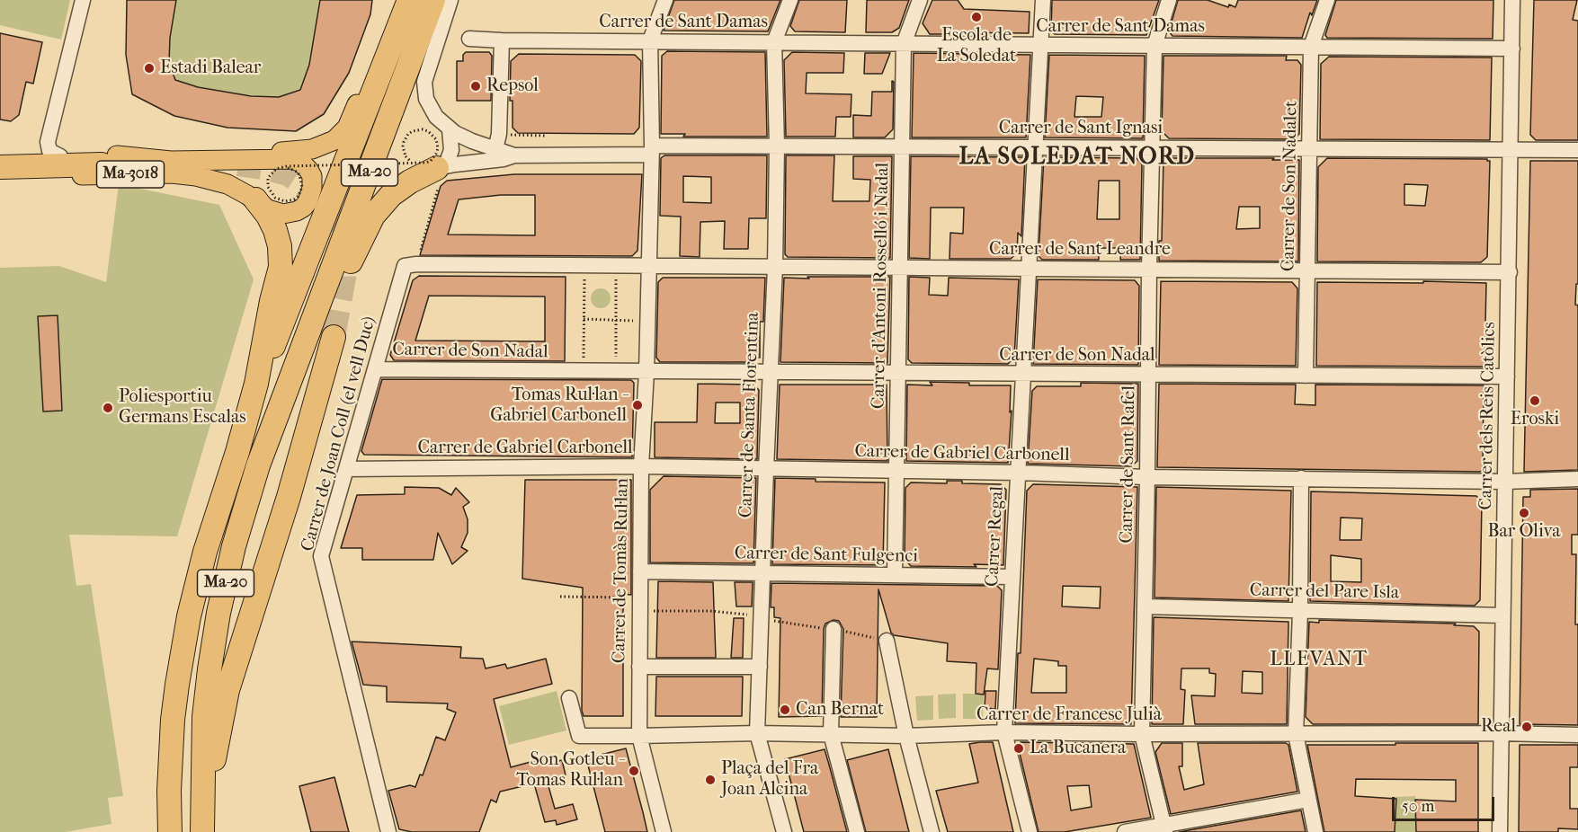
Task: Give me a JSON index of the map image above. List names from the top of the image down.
{
  "streets": {
    "highway": ["Ma-20"],
    "main road": ["Ma-3018"],
    "street": [
      "Carrer de Sant Damas",
      "Carrer de Sant Ignasi",
      "Carrer de Son Nadalet",
      "Carrer de Sant Leandre",
      "Carrer d'Antoni Rosselló i Nadal",
      "Carrer de Son Nadal",
      "Carrer de Santa Florentina",
      "Carrer dels Reis Catòlics",
      "Carrer de Joan Coll (el vell Duc)",
      "Carrer de Gabriel Carbonell",
      "Carrer de Sant Rafel",
      "Carrer Regal",
      "Carrer de Sant Fulgenci",
      "Carrer de Tomàs Rul·lan",
      "Carrer del Pare Isla",
      "Carrer de Francesc Julià"
    ]
  },
  "crossings": [
    ["Carrer de Sant Damas", "Carrer de Son Nadalet"],
    ["Carrer de Sant Damas", "Carrer d'Antoni Rosselló i Nadal"],
    ["Carrer de Sant Damas", "Carrer de Santa Florentina"],
    ["Carrer de Sant Damas", "Carrer dels Reis Catòlics"],
    ["Carrer de Sant Damas", "Carrer de Sant Rafel"],
    ["Carrer de Sant Damas", "Carrer Regal"],
    ["Carrer de Sant Ignasi", "Carrer de Son Nadalet"],
    ["Carrer de Sant Ignasi", "Carrer d'Antoni Rosselló i Nadal"],
    ["Carrer de Sant Ignasi", "Carrer de Santa Florentina"],
    ["Carrer de Sant Ignasi", "Carrer dels Reis Catòlics"],
    ["Carrer de Sant Ignasi", "Carrer de Sant Rafel"],
    ["Carrer de Sant Ignasi", "Carrer Regal"],
    ["Carrer de Son Nadalet", "Carrer de Sant Leandre"],
    ["Carrer de Son Nadalet", "Carrer de Son Nadal"],
    ["Carrer de Sant Leandre", "Carrer d'Antoni Rosselló i Nadal"],
    ["Carrer de Sant Leandre", "Carrer de Santa Florentina"],
    ["Carrer de Sant Leandre", "Carrer dels Reis Catòlics"],
    ["Carrer de Sant Leandre", "Carrer de Joan Coll (el vell Duc)"],
    ["Carrer de Sant Leandre", "Carrer de Sant Rafel"],
    ["Carrer de Sant Leandre", "Carrer Regal"],
    ["Carrer d'Antoni Rosselló i Nadal", "Carrer de Son Nadal"],
    ["Carrer d'Antoni Rosselló i Nadal", "Carrer de Gabriel Carbonell"],
    ["Carrer d'Antoni Rosselló i Nadal", "Carrer de Sant Fulgenci"],
    ["Carrer de Son Nadal", "Carrer de Santa Florentina"],
    ["Carrer de Son Nadal", "Carrer dels Reis Catòlics"],
    ["Carrer de Son Nadal", "Carrer de Joan Coll (el vell Duc)"],
    ["Carrer de Son Nadal", "Carrer de Sant Rafel"],
    ["Carrer de Son Nadal", "Carrer Regal"],
    ["Carrer de Son Nadal", "Carrer de Tomàs Rul·lan"],
    ["Carrer de Santa Florentina", "Carrer de Gabriel Carbonell"],
    ["Carrer de Santa Florentina", "Carrer de Sant Fulgenci"],
    ["Carrer de Santa Florentina", "Carrer de Francesc Julià"],
    ["Carrer dels Reis Catòlics", "Carrer de Gabriel Carbonell"],
    ["Carrer dels Reis Catòlics", "Carrer del Pare Isla"],
    ["Carrer dels Reis Catòlics", "Carrer de Francesc Julià"],
    ["Carrer de Joan Coll (el vell Duc)", "Carrer de Gabriel Carbonell"],
    ["Carrer de Gabriel Carbonell", "Carrer de Sant Rafel"],
    ["Carrer de Gabriel Carbonell", "Carrer Regal"],
    ["Carrer de Gabriel Carbonell", "Carrer de Tomàs Rul·lan"],
    ["Carrer de Sant Rafel", "Carrer del Pare Isla"],
    ["Carrer de Sant Rafel", "Carrer de Francesc Julià"],
    ["Carrer Regal", "Carrer de Sant Fulgenci"],
    ["Carrer Regal", "Carrer de Francesc Julià"],
    ["Carrer de Sant Fulgenci", "Carrer de Tomàs Rul·lan"],
    ["Carrer de Tomàs Rul·lan", "Carrer de Francesc Julià"]
  ],
  "districts": ["LA SOLEDAT NORD", "LLEVANT"],
  "places": [
    "Escola de La Soledat",
    "Estadi Balear",
    "Repsol",
    "Eroski",
    "Tomas Rul·lan - Gabriel Carbonell",
    "Poliesportiu Germans Escalas",
    "Bar Oliva",
    "Can Bernat",
    "Real",
    "La Bucanera",
    "Son Gotleu - Tomas Rul·lan",
    "Plaça del Fra Joan Alcina"
  ],
  "scale_bar": "50 m"
}
